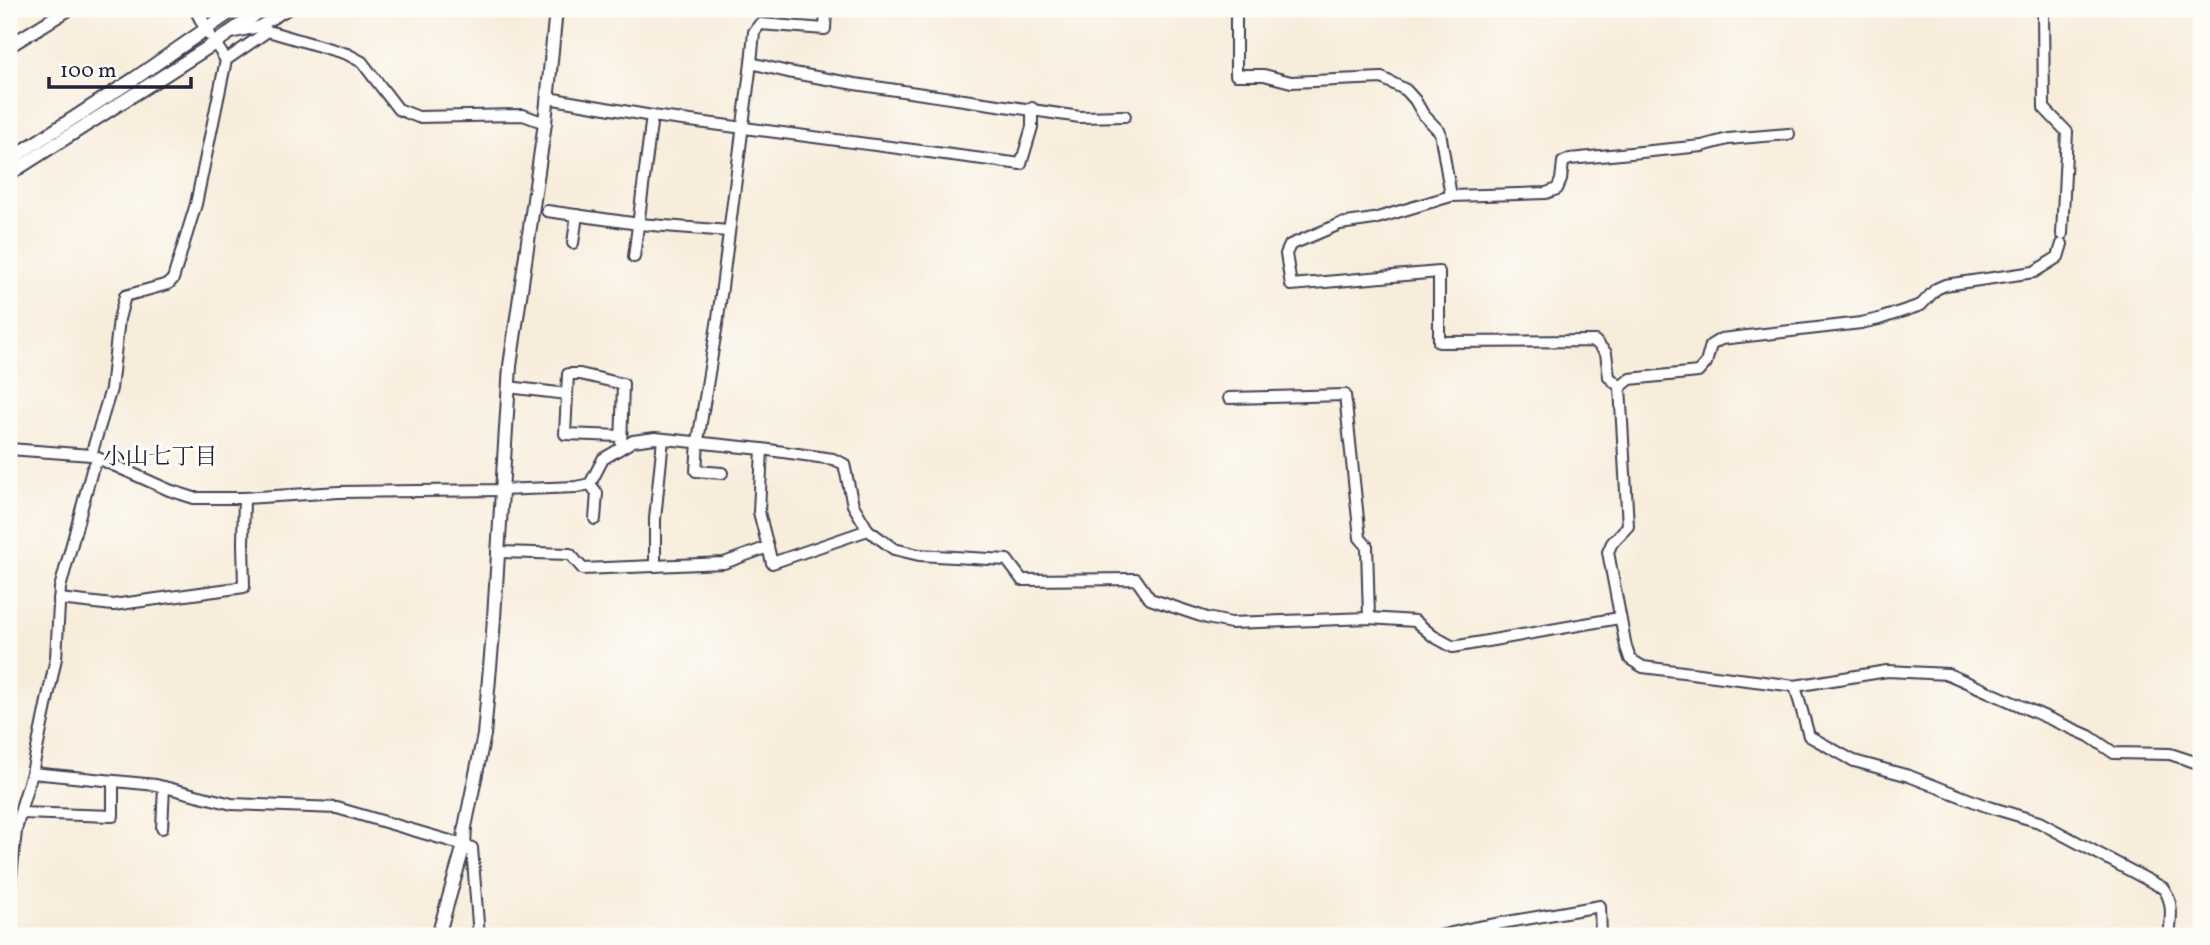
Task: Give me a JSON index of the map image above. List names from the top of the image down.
{
  "districts": ["小山七丁目"],
  "scale_bar": "100 m"
}
